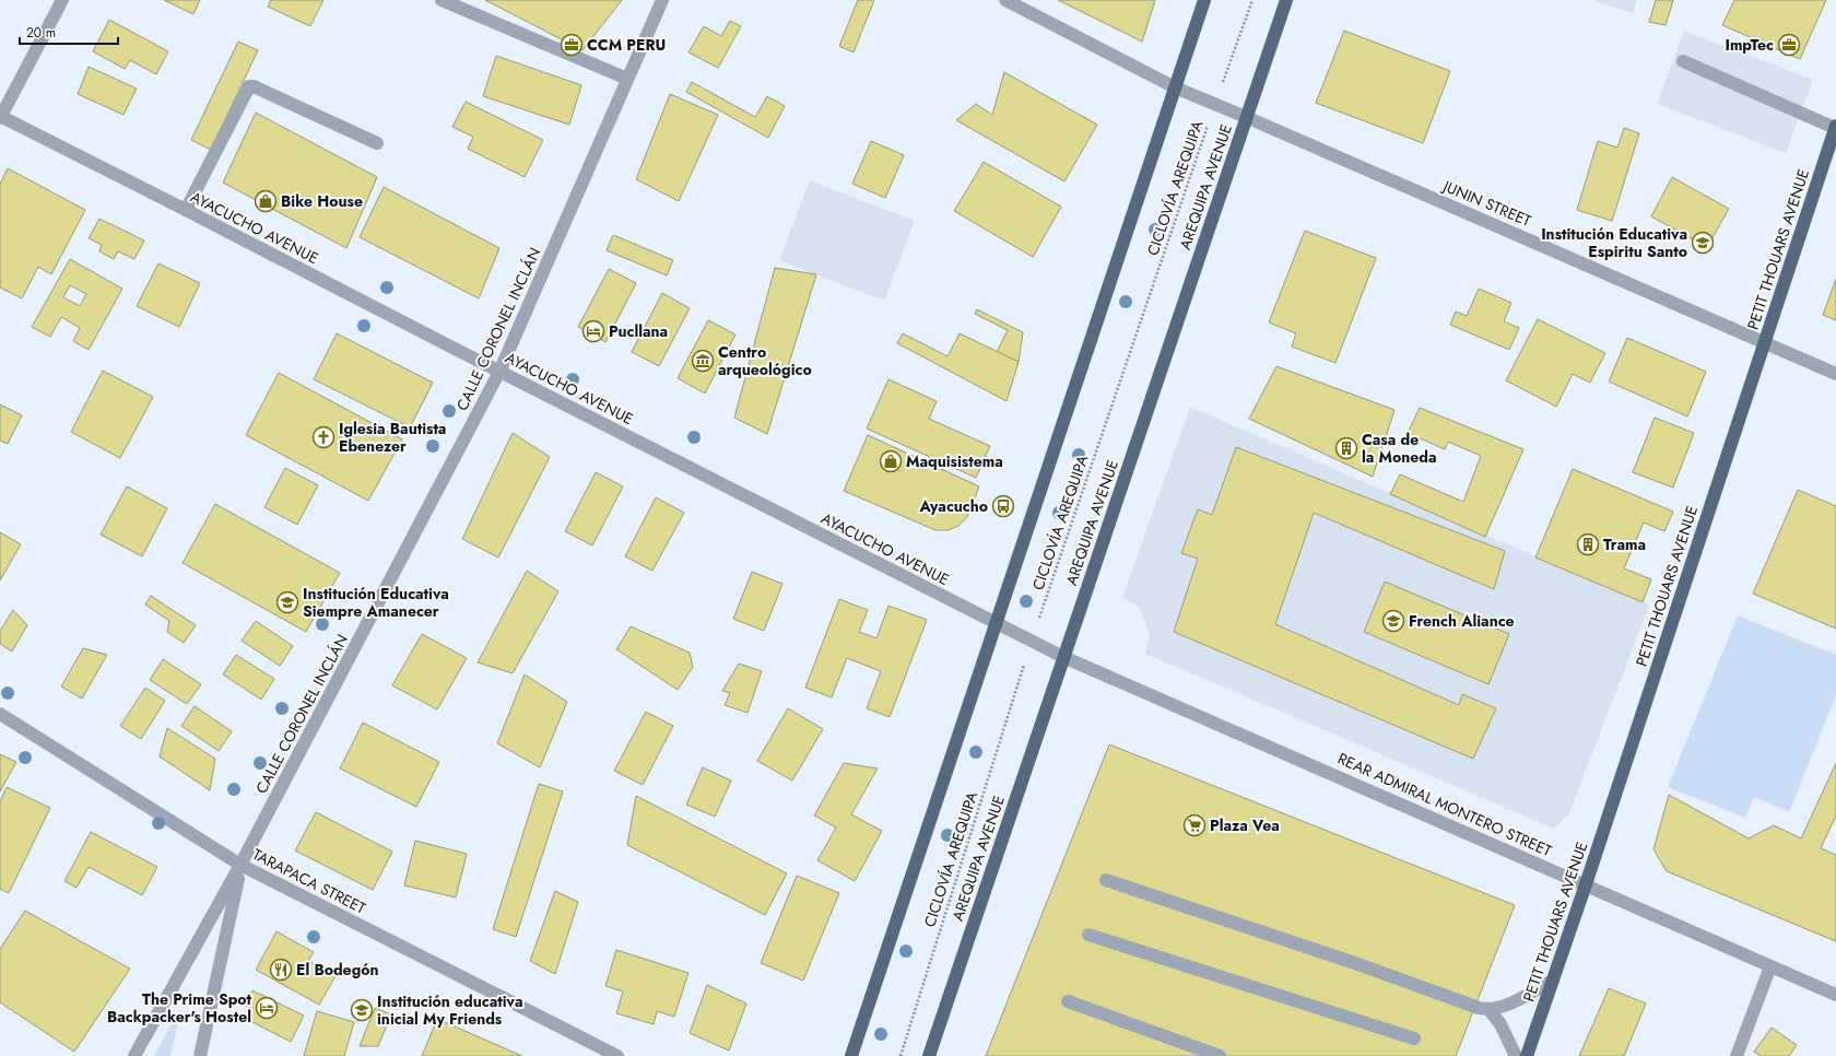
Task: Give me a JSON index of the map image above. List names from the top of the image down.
{
  "streets": {
    "main road": ["AREQUIPA AVENUE", "PETIT THOUARS AVENUE"],
    "street": [
      "JUNIN STREET",
      "AYACUCHO AVENUE",
      "CALLE CORONEL INCLÁN",
      "REAR ADMIRAL MONTERO STREET",
      "TARAPACA STREET"
    ],
    "path": ["CICLOVÍA AREQUIPA"]
  },
  "crossings": [
    ["AREQUIPA AVENUE", "JUNIN STREET"],
    ["AREQUIPA AVENUE", "REAR ADMIRAL MONTERO STREET"],
    ["CICLOVÍA AREQUIPA", "JUNIN STREET"],
    ["CICLOVÍA AREQUIPA", "AYACUCHO AVENUE"],
    ["CICLOVÍA AREQUIPA", "REAR ADMIRAL MONTERO STREET"],
    ["JUNIN STREET", "PETIT THOUARS AVENUE"],
    ["AYACUCHO AVENUE", "CALLE CORONEL INCLÁN"],
    ["AYACUCHO AVENUE", "REAR ADMIRAL MONTERO STREET"],
    ["PETIT THOUARS AVENUE", "REAR ADMIRAL MONTERO STREET"],
    ["CALLE CORONEL INCLÁN", "TARAPACA STREET"]
  ],
  "places": {
    "office": ["CCM PERU", "ImpTec"],
    "shop": ["Bike House", "Maquisistema"],
    "school or university": [
      "Institución Educativa Espiritu Santo",
      "Institución Educativa Siempre Amanecer",
      "French Aliance",
      "Institución educativa inicial My Friends"
    ],
    "hotel": ["Pucllana", "The Prime Spot Backpacker's Hostel"],
    "museum": ["Centro arqueológico"],
    "church": ["Iglesia Bautista Ebenezer"],
    "building": ["Casa de la Moneda", "Trama"],
    "bus stop": ["Ayacucho"],
    "supermarket": ["Plaza Vea"],
    "restaurant": ["El Bodegón"]
  },
  "scale_bar": "20 m"
}
